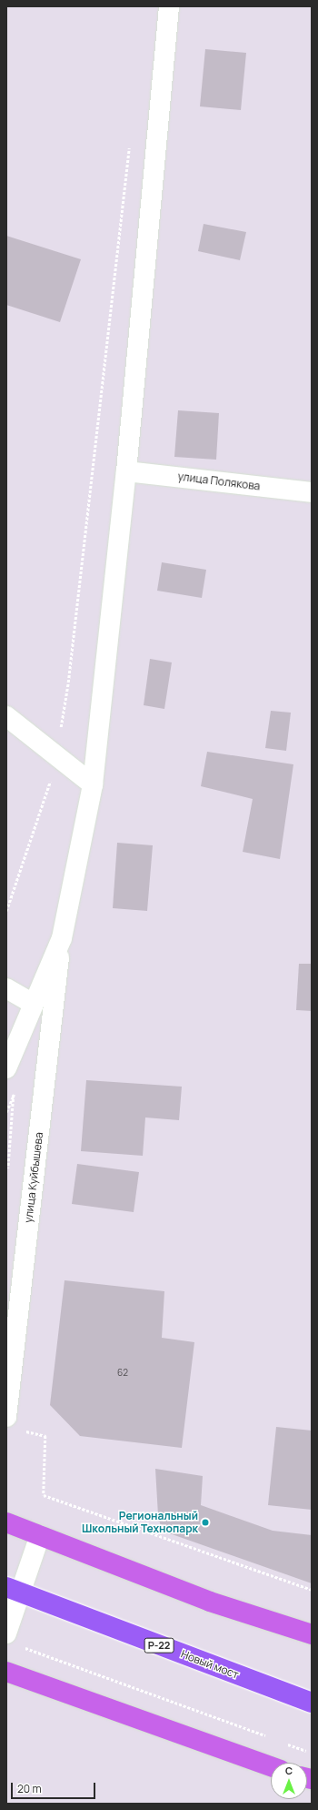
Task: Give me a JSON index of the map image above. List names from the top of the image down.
{
  "streets": {
    "highway": ["Р-22", "Новый мост"],
    "street": ["улица Полякова", "улица Куйбышева"]
  },
  "places": ["Региональный Школьный Технопарк"],
  "house_numbers": ["62"],
  "scale_bar": "20 m",
  "north": "top"
}
